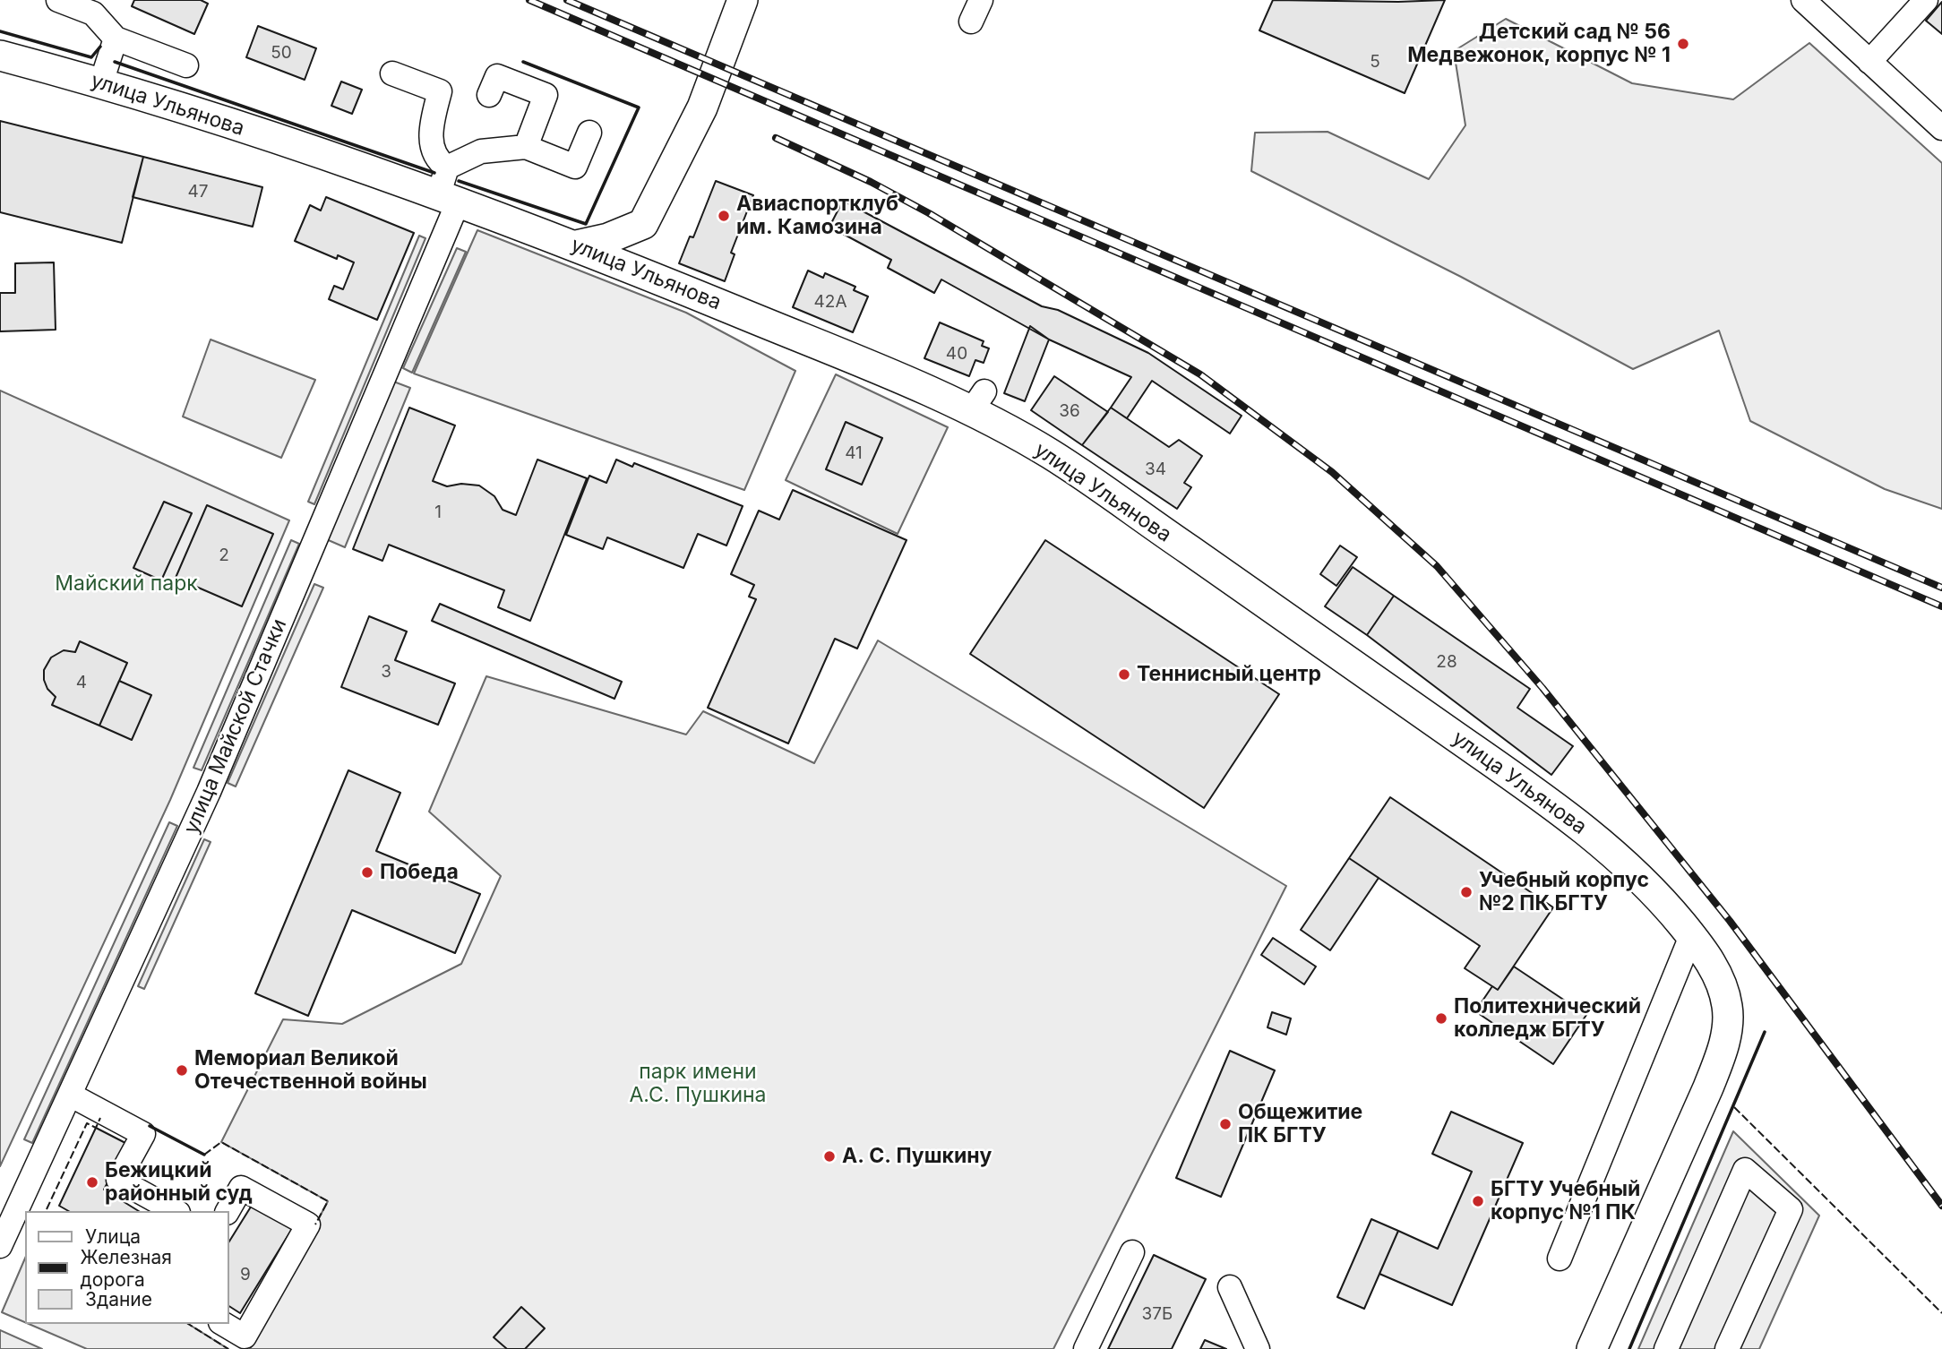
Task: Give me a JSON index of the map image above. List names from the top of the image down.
{
  "streets": {
    "main road": ["улица Ульянова"],
    "street": ["улица Майской Стачки"]
  },
  "crossings": [
    ["улица Ульянова", "улица Майской Стачки"]
  ],
  "parks": ["Майский парк", "парк имени А.С. Пушкина"],
  "places": [
    "Детский сад № 56 Медвежонок, корпус № 1",
    "Авиаспортклуб им. Камозина",
    "Теннисный центр",
    "Победа",
    "Учебный корпус №2 ПК БГТУ",
    "Политехнический колледж БГТУ",
    "Мемориал Великой Отечественной войны",
    "Общежитие ПК БГТУ",
    "А. С. Пушкину",
    "Бежицкий районный суд",
    "БГТУ Учебный корпус №1 ПК"
  ],
  "house_numbers": [
    "50",
    "5",
    "47",
    "42А",
    "40",
    "36",
    "41",
    "34",
    "1",
    "2",
    "28",
    "3",
    "4",
    "9",
    "37Б"
  ],
  "legend": ["Улица", "Железная дорога", "Здание"]
}
